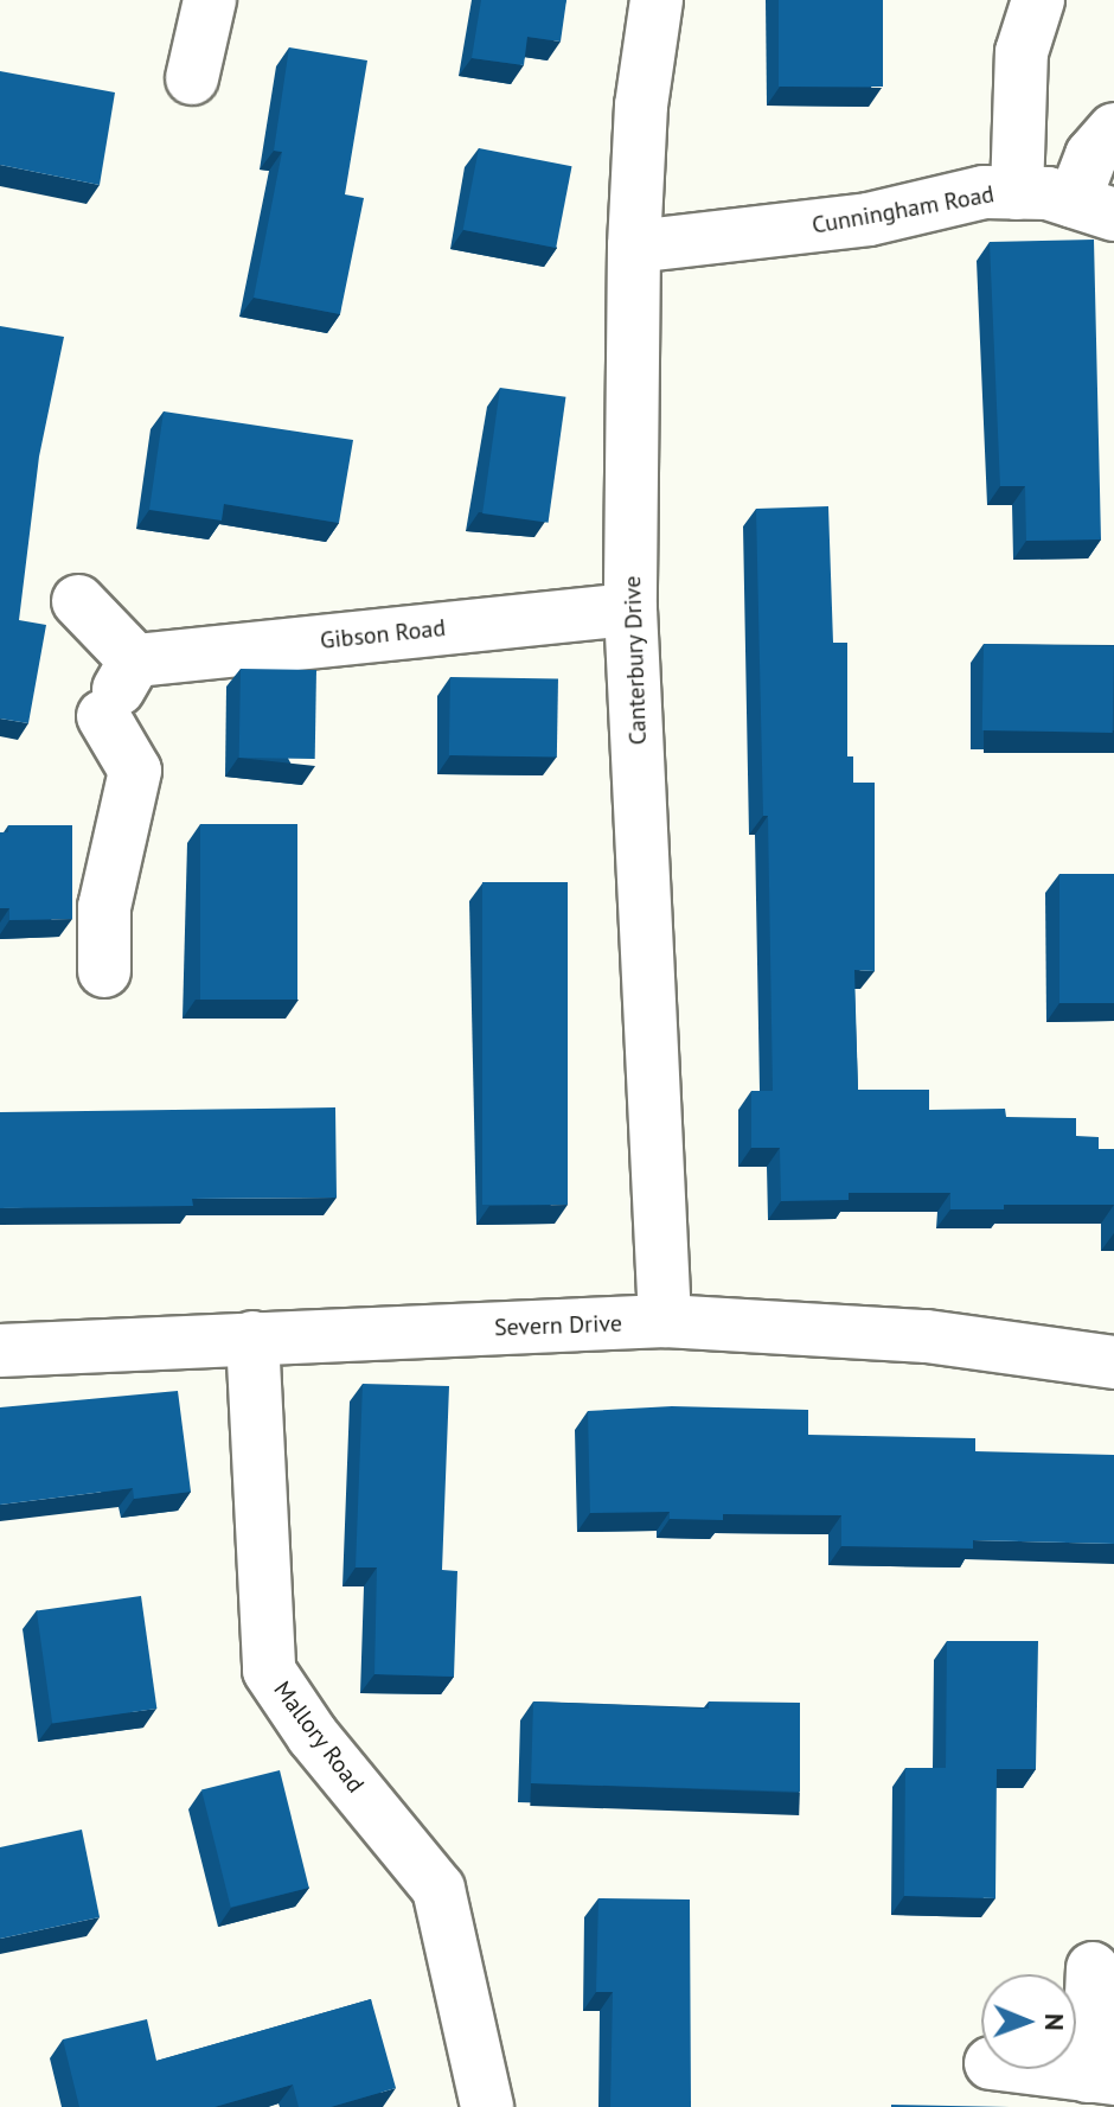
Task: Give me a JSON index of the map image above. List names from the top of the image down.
{
  "streets": {
    "street": [
      "Cunningham Road",
      "Gibson Road",
      "Canterbury Drive",
      "Severn Drive",
      "Mallory Road"
    ]
  },
  "crossings": [
    ["Cunningham Road", "Canterbury Drive"],
    ["Gibson Road", "Canterbury Drive"],
    ["Canterbury Drive", "Severn Drive"],
    ["Severn Drive", "Mallory Road"]
  ],
  "north": "right"
}
